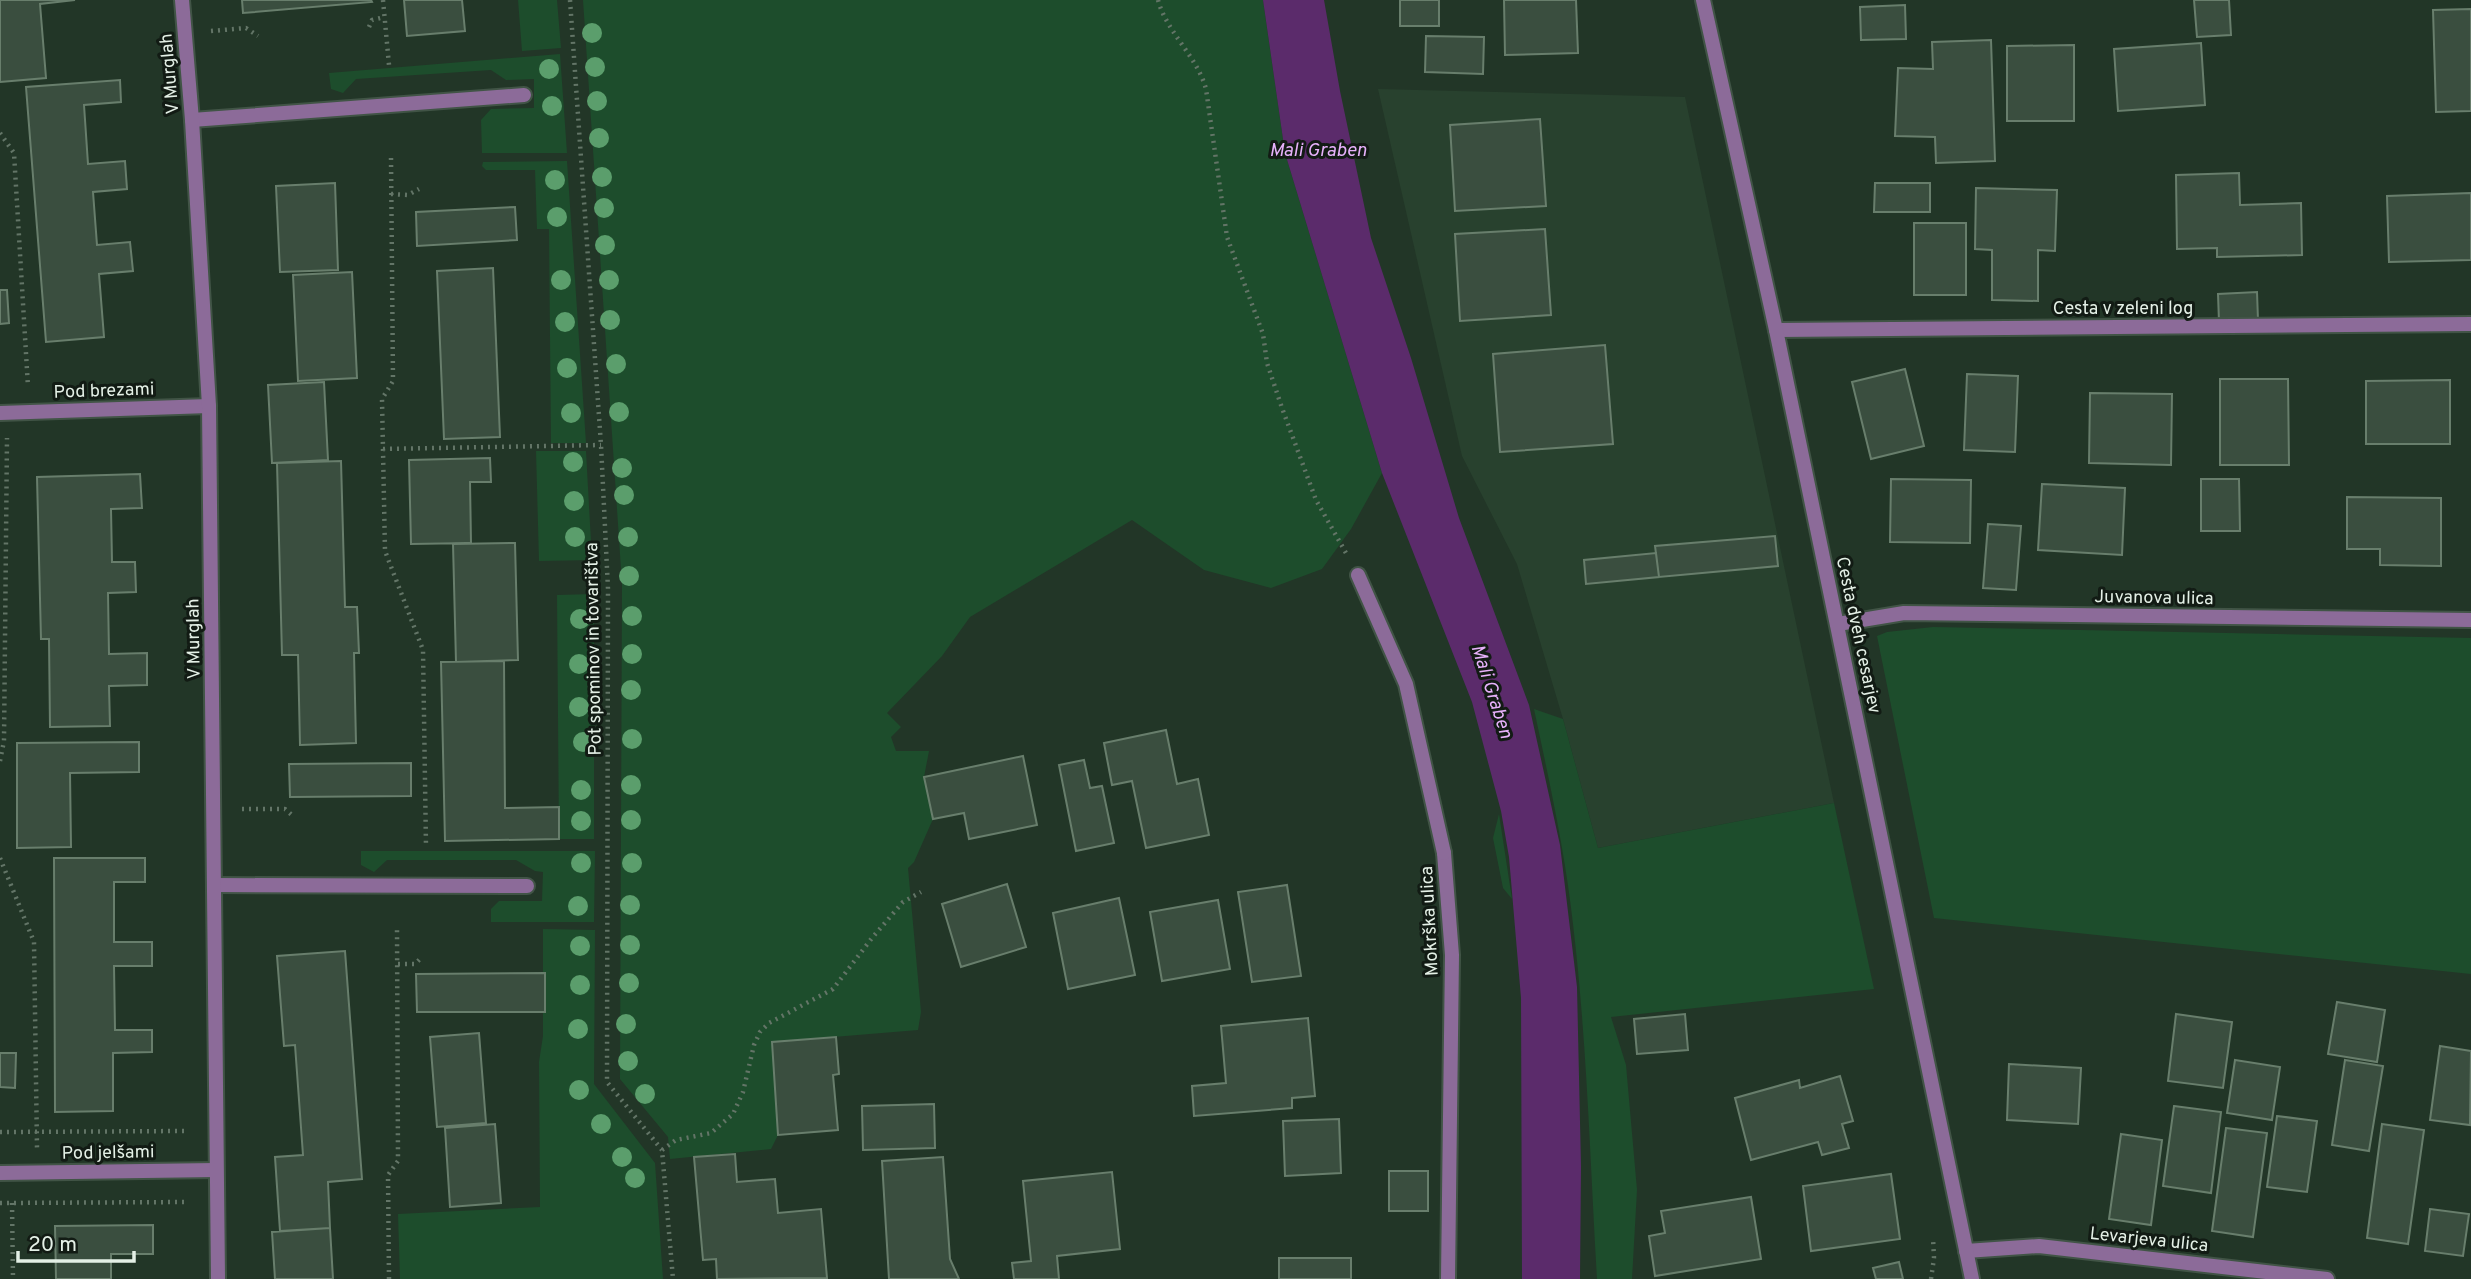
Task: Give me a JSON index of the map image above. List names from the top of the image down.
{
  "streets": {
    "street": [
      "V Murglah",
      "Cesta v zeleni log",
      "Pod brezami",
      "Juvanova ulica",
      "Cesta dveh cesarjev",
      "Mokrška ulica",
      "Pod jelšami",
      "Levarjeva ulica"
    ],
    "path": ["Pot spominov in tovarištva"]
  },
  "crossings": [
    ["V Murglah", "Pod brezami"],
    ["V Murglah", "Pod jelšami"],
    ["Cesta v zeleni log", "Cesta dveh cesarjev"],
    ["Juvanova ulica", "Cesta dveh cesarjev"],
    ["Cesta dveh cesarjev", "Levarjeva ulica"]
  ],
  "water": ["Mali Graben"],
  "scale_bar": "20 m"
}
